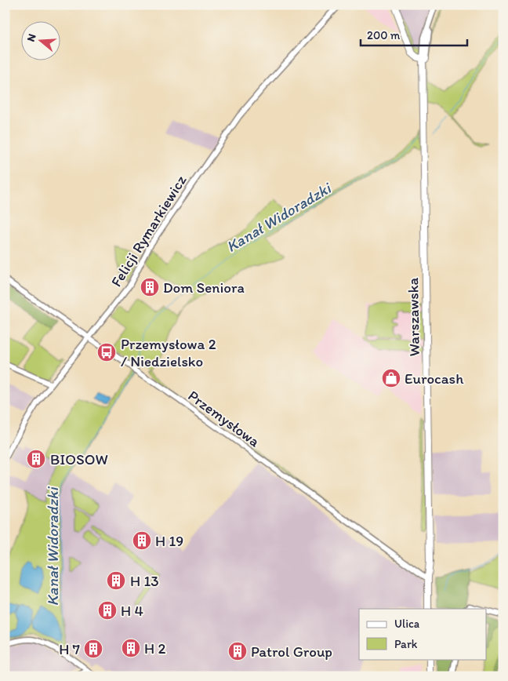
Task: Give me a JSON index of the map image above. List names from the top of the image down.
{
  "streets": {
    "main road": ["Warszawska"],
    "street": ["Felicji Rymarkiewicz", "Przemysłowa"]
  },
  "crossings": [
    ["Felicji Rymarkiewicz", "Przemysłowa"],
    ["Warszawska", "Przemysłowa"]
  ],
  "water": ["Kanał Widoradzki"],
  "places": {
    "building": [
      "Dom Seniora",
      "BIOSOW",
      "H 19",
      "H 13",
      "H 4",
      "H 2",
      "H 7",
      "Patrol Group"
    ],
    "bus stop": ["Przemysłowa 2 / Niedzielsko"],
    "shop": ["Eurocash"]
  },
  "legend": ["Ulica", "Park"],
  "scale_bar": "200 m",
  "north": "left"
}
